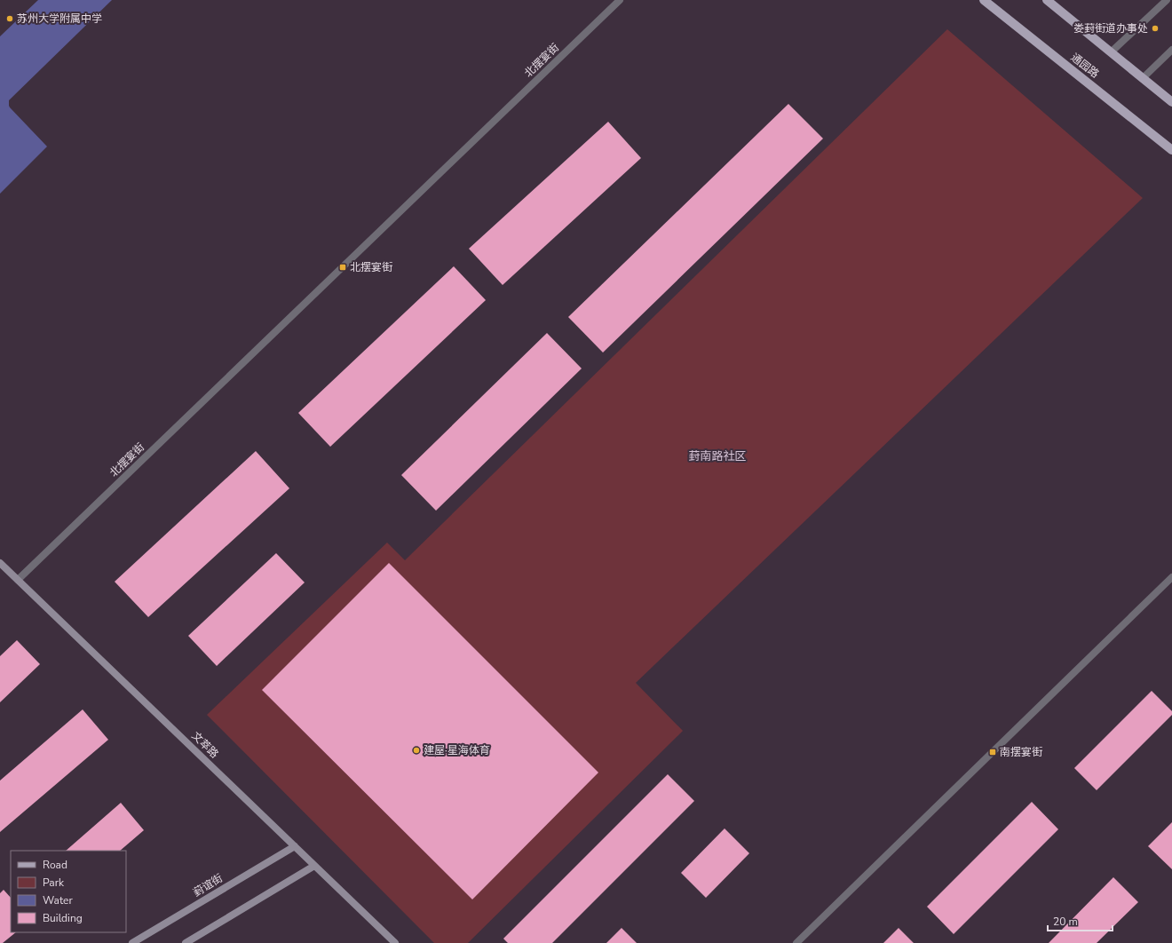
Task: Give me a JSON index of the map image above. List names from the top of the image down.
{
  "streets": {
    "main road": ["通园路", "文萃路", "葑谊街"],
    "street": ["北摆宴街"]
  },
  "crossings": [
    ["北摆宴街", "文萃路"],
    ["文萃路", "葑谊街"]
  ],
  "districts": ["葑南路社区"],
  "places": {
    "other": ["苏州大学附属中学", "娄葑街道办事处", "建屋·星海体育"],
    "transit": ["北摆宴街", "南摆宴街"]
  },
  "legend": [
    "Road",
    "Park",
    "Water",
    "Building"
  ],
  "scale_bar": "20 m"
}
